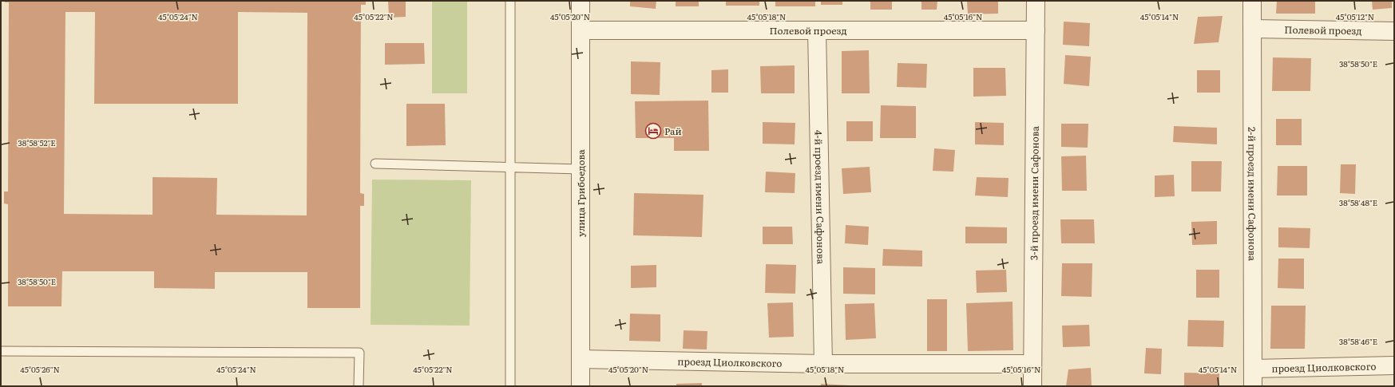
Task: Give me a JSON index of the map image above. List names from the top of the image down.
{
  "streets": {
    "street": [
      "Полевой проезд",
      "улица Грибоедова",
      "3-й проезд имени Сафонова",
      "2-й проезд имени Сафонова",
      "4-й проезд имени Сафонова",
      "проезд Циолковского"
    ]
  },
  "crossings": [
    ["Полевой проезд", "улица Грибоедова"],
    ["Полевой проезд", "3-й проезд имени Сафонова"],
    ["Полевой проезд", "2-й проезд имени Сафонова"],
    ["Полевой проезд", "4-й проезд имени Сафонова"],
    ["улица Грибоедова", "проезд Циолковского"],
    ["3-й проезд имени Сафонова", "проезд Циолковского"],
    ["2-й проезд имени Сафонова", "проезд Циолковского"],
    ["4-й проезд имени Сафонова", "проезд Циолковского"]
  ],
  "places": {
    "hotel": ["Рай"]
  },
  "coordinates": [
    "45°05'24\"N",
    "45°05'22\"N",
    "45°05'20\"N",
    "45°05'18\"N",
    "45°05'16\"N",
    "45°05'14\"N",
    "45°05'12\"N",
    "38°58'50\"E",
    "38°58'52\"E",
    "38°58'48\"E",
    "38°58'46\"E",
    "45°05'26\"N"
  ]
}
